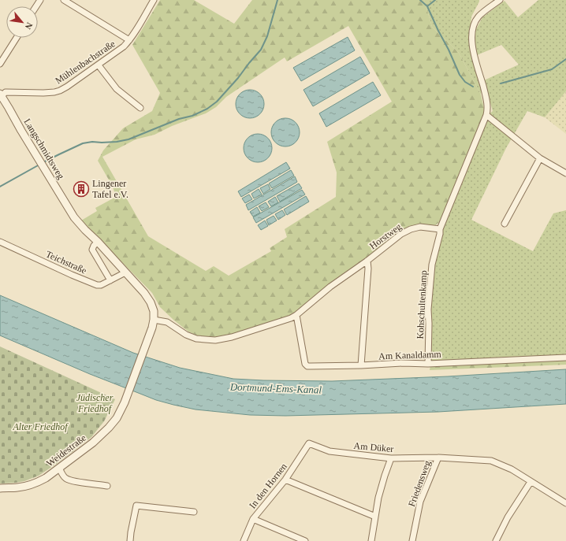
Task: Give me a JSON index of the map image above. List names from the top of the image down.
{
  "streets": {
    "street": [
      "Mühlenbachstraße",
      "Langschmidtsweg",
      "Horstweg",
      "Teichstraße",
      "Kohschultenkamp",
      "Am Kanaldamm",
      "Am Düker",
      "Weidestraße",
      "Friedensweg",
      "In den Hornen"
    ]
  },
  "crossings": [
    ["Mühlenbachstraße", "Langschmidtsweg"],
    ["Langschmidtsweg", "Horstweg"],
    ["Langschmidtsweg", "Teichstraße"],
    ["Langschmidtsweg", "Weidestraße"],
    ["Horstweg", "Kohschultenkamp"],
    ["Horstweg", "Am Kanaldamm"],
    ["Kohschultenkamp", "Am Kanaldamm"],
    ["Am Düker", "Friedensweg"],
    ["Am Düker", "In den Hornen"]
  ],
  "water": ["Dortmund-Ems-Kanal"],
  "parks": ["Jüdischer Friedhof", "Alter Friedhof"],
  "places": {
    "building": ["Lingener Tafel e.V."]
  },
  "north": "bottom right"
}
